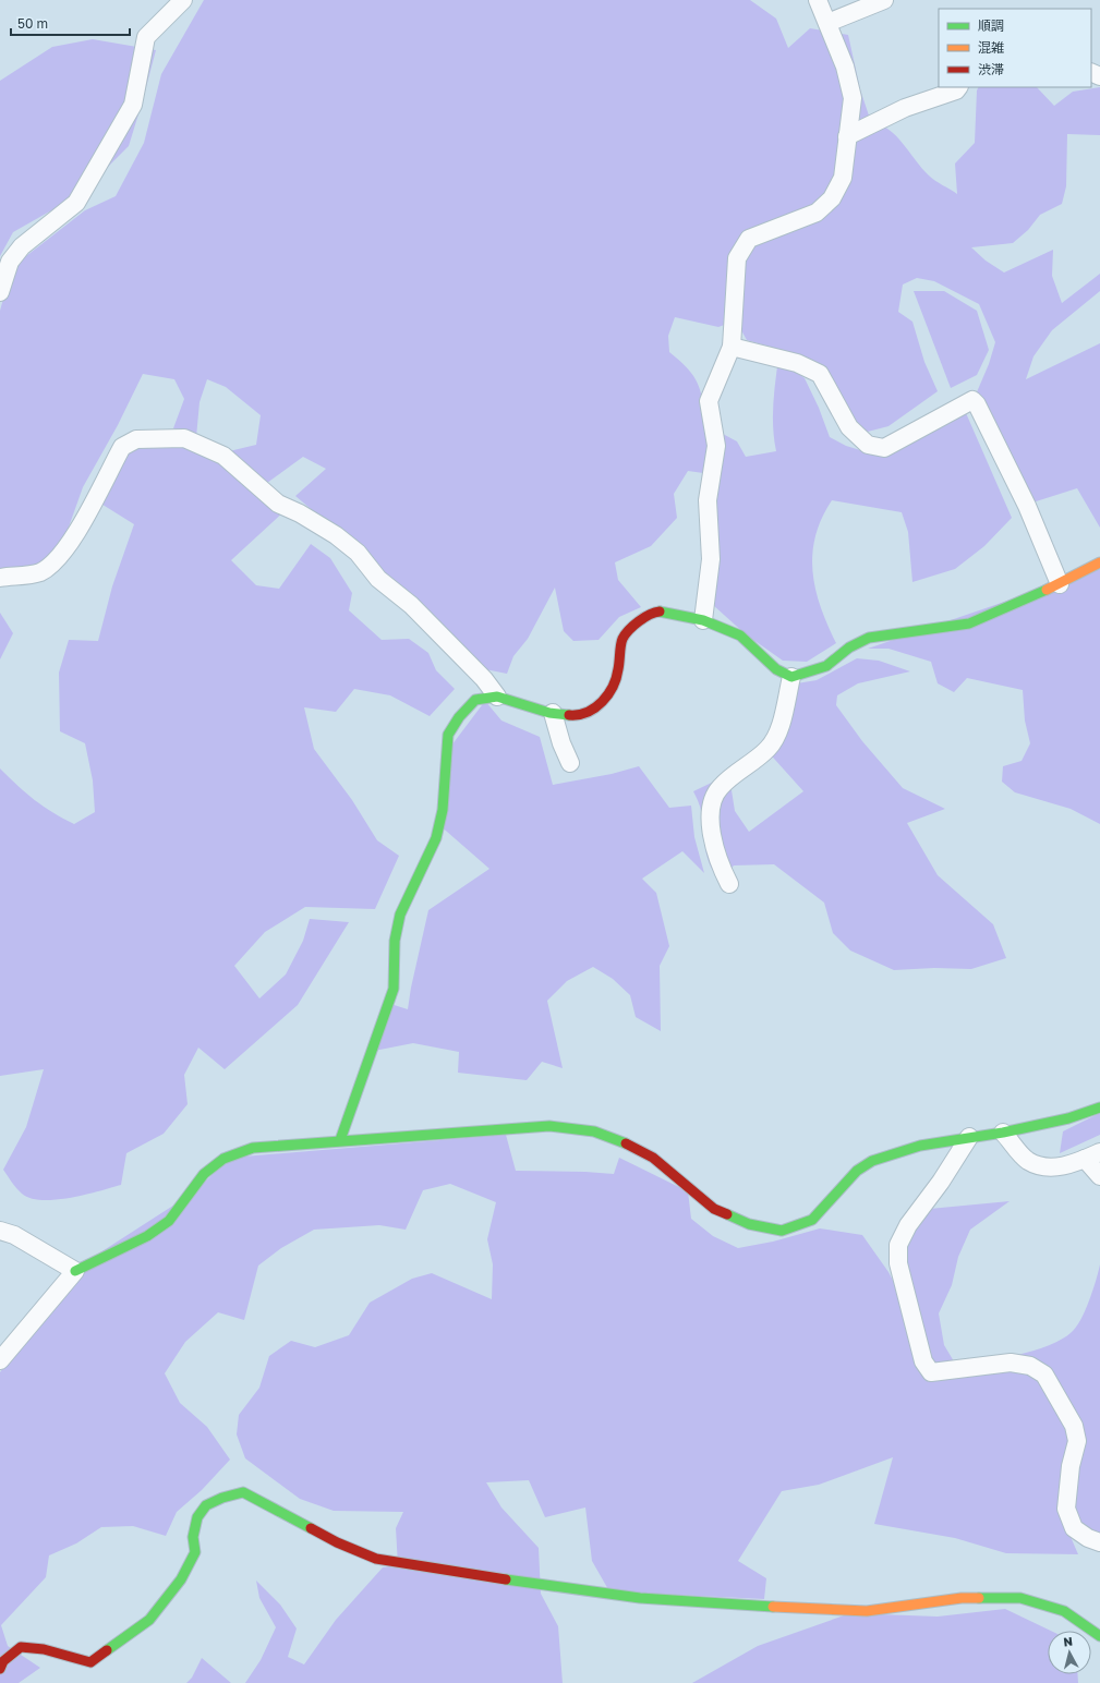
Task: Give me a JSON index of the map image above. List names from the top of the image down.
{
  "legend": ["順調", "混雑", "渋滞"],
  "scale_bar": "50 m",
  "north": "top"
}
